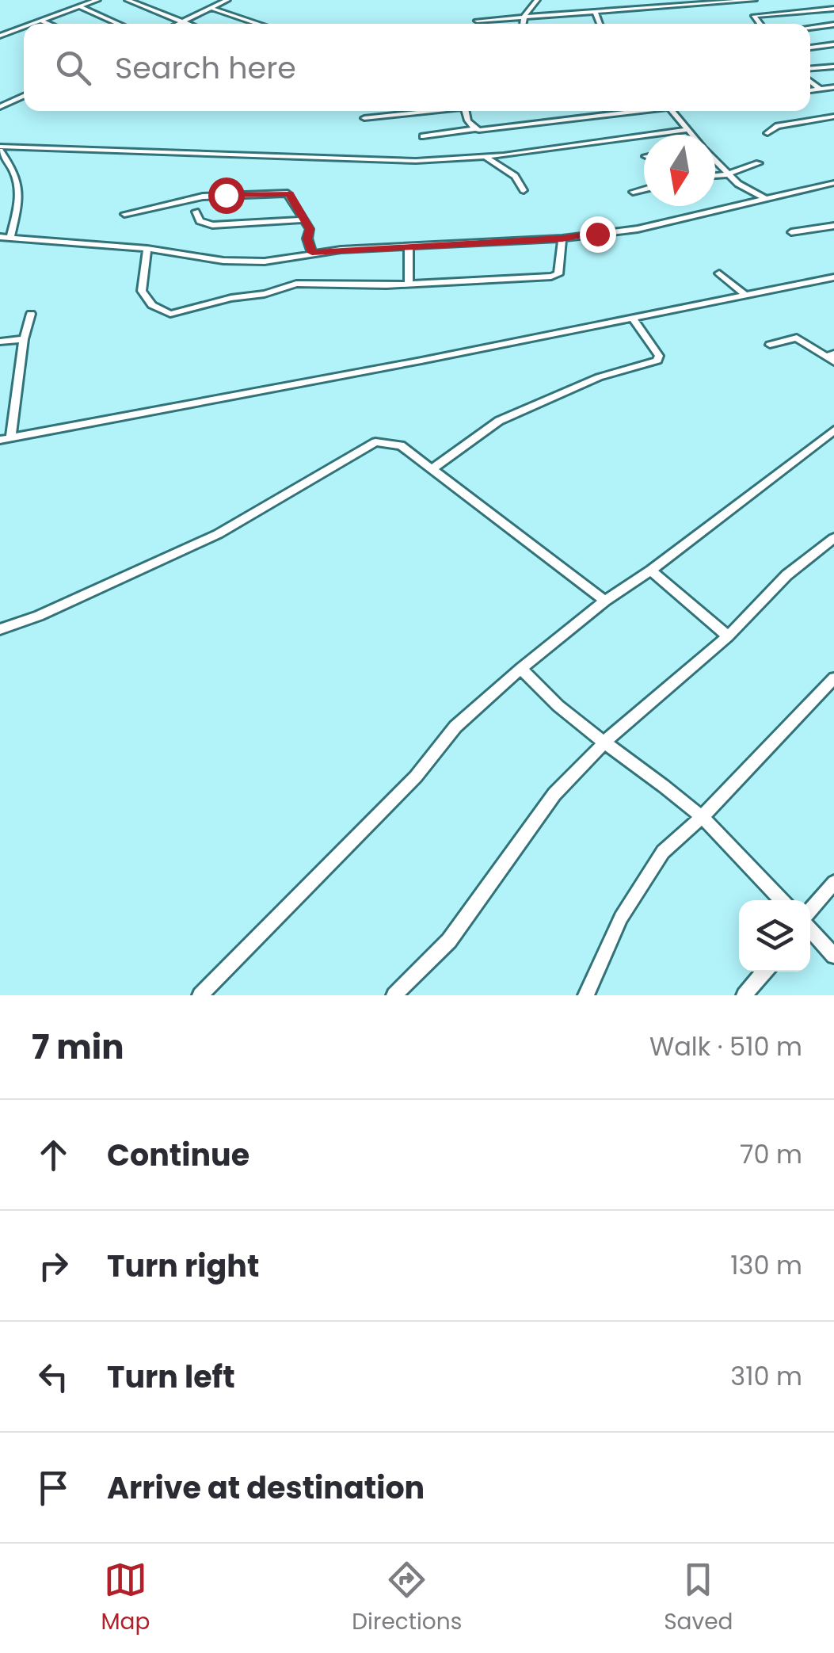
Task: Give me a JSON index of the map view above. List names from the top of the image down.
{
  "north": "bottom",
  "page": {
    "search": "Search here",
    "heading": ["7 min", "Walk · 510 m"],
    "list": [
      ["Continue", "70 m"],
      ["Turn right", "130 m"],
      ["Turn left", "310 m"],
      "Arrive at destination"
    ],
    "nav": ["Map", "Directions", "Saved"]
  }
}
